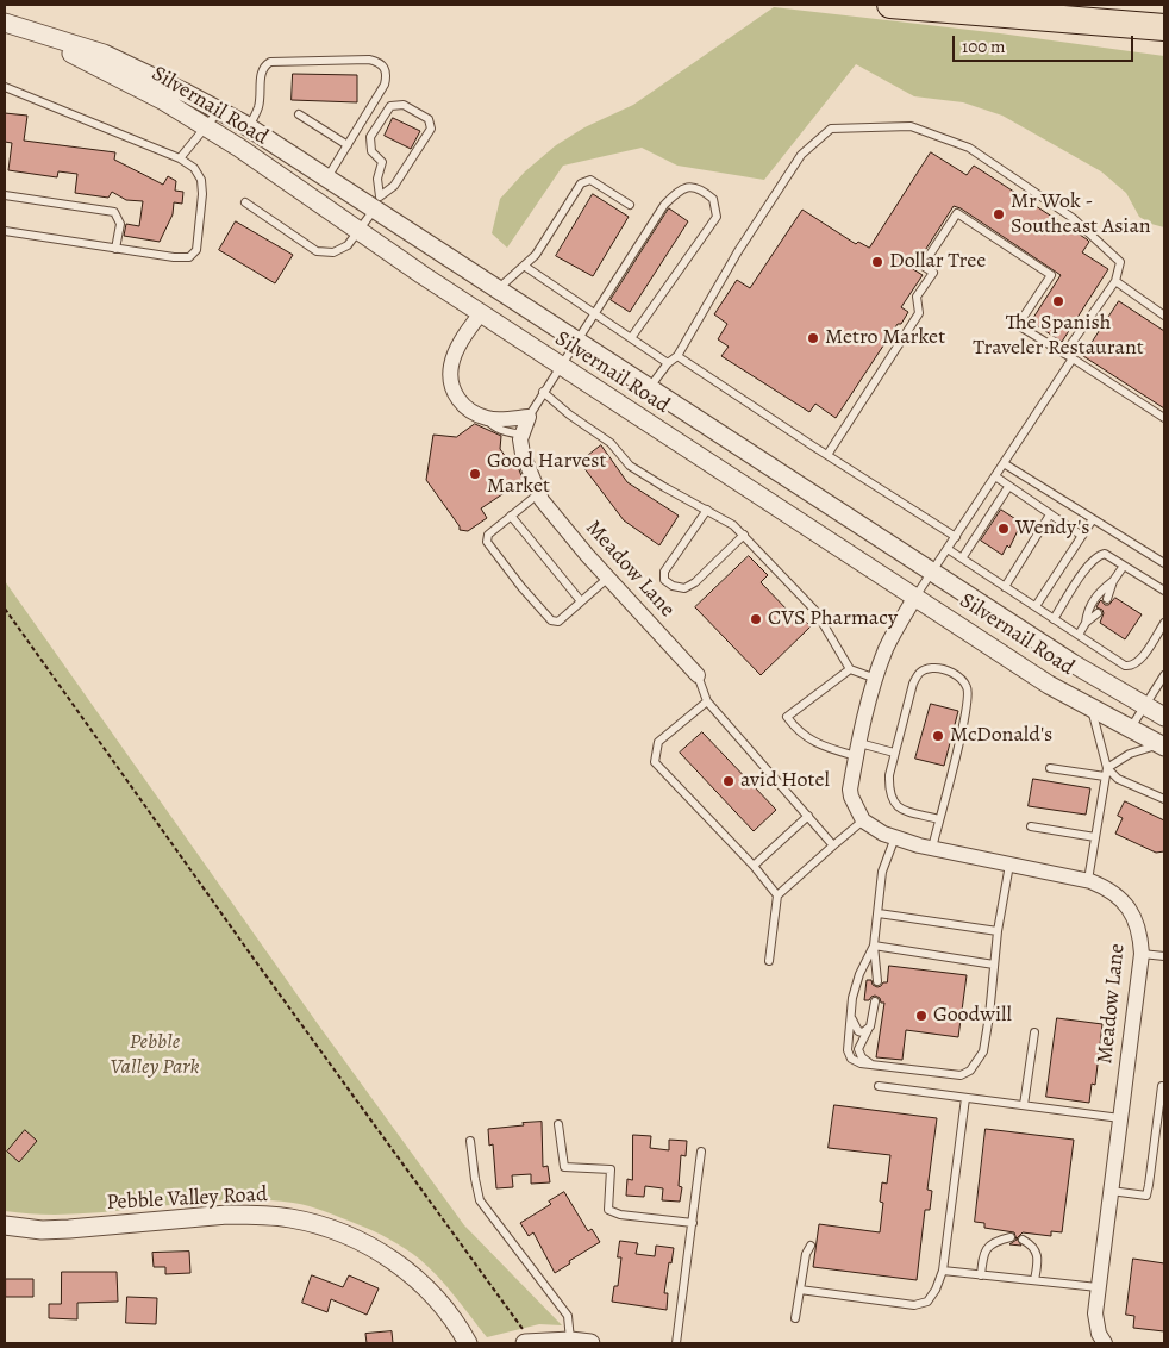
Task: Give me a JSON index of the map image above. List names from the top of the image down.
{
  "streets": {
    "street": ["Silvernail Road", "Meadow Lane", "Pebble Valley Road"]
  },
  "parks": ["Pebble Valley Park"],
  "places": [
    "Mr Wok - Southeast Asian",
    "Dollar Tree",
    "The Spanish Traveler Restaurant",
    "Metro Market",
    "Good Harvest Market",
    "Wendy's",
    "CVS Pharmacy",
    "McDonald's",
    "avid Hotel",
    "Goodwill"
  ],
  "scale_bar": "100 m"
}
